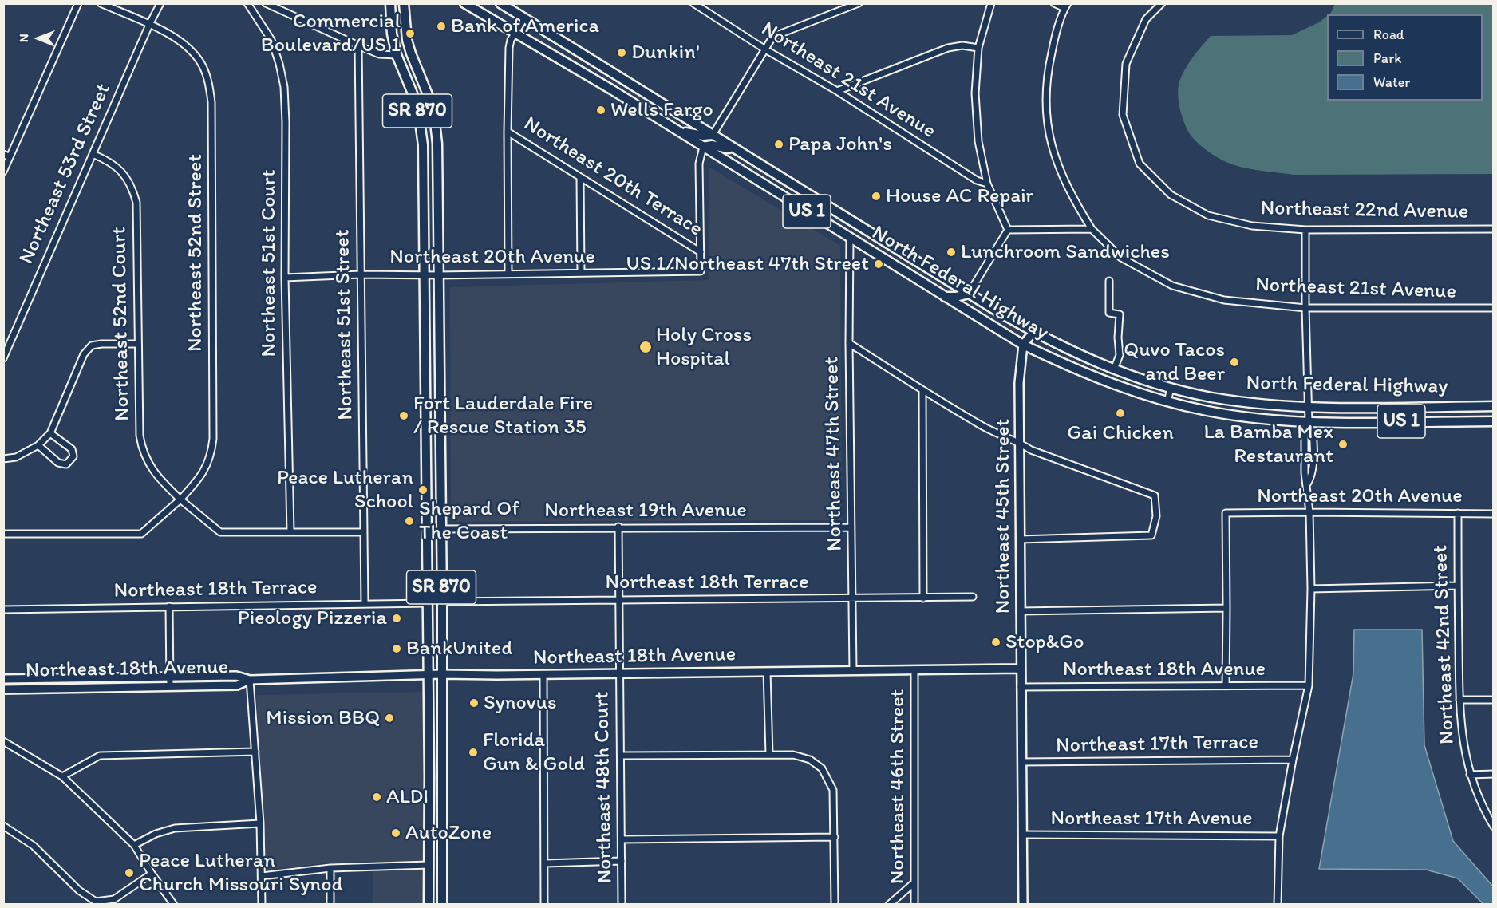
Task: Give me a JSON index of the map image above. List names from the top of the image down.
{
  "streets": {
    "main road": ["SR 870", "US 1", "North Federal Highway"],
    "street": [
      "Northeast 21st Avenue",
      "Northeast 53rd Street",
      "Northeast 20th Terrace",
      "Northeast 22nd Avenue",
      "Northeast 52nd Street",
      "Northeast 20th Avenue",
      "Northeast 51st Court",
      "Northeast 52nd Court",
      "Northeast 51st Street",
      "Northeast 47th Street",
      "Northeast 19th Avenue",
      "Northeast 45th Street",
      "Northeast 18th Terrace",
      "Northeast 42nd Street",
      "Northeast 18th Avenue",
      "Northeast 17th Terrace",
      "Northeast 46th Street",
      "Northeast 48th Court",
      "Northeast 17th Avenue"
    ]
  },
  "crossings": [
    ["SR 870", "Northeast 20th Avenue"],
    ["SR 870", "Northeast 19th Avenue"],
    ["SR 870", "Northeast 18th Terrace"],
    ["SR 870", "Northeast 18th Avenue"],
    ["Northeast 53rd Street", "Northeast 52nd Street"],
    ["Northeast 53rd Street", "Northeast 52nd Court"],
    ["Northeast 20th Terrace", "Northeast 20th Avenue"],
    ["Northeast 52nd Street", "Northeast 52nd Court"],
    ["Northeast 20th Avenue", "Northeast 51st Court"],
    ["Northeast 20th Avenue", "Northeast 51st Street"],
    ["Northeast 20th Avenue", "Northeast 42nd Street"],
    ["North Federal Highway", "Northeast 47th Street"],
    ["North Federal Highway", "Northeast 45th Street"],
    ["Northeast 51st Street", "Northeast 18th Terrace"],
    ["Northeast 47th Street", "Northeast 19th Avenue"],
    ["Northeast 47th Street", "Northeast 18th Terrace"],
    ["Northeast 47th Street", "Northeast 18th Avenue"],
    ["Northeast 19th Avenue", "Northeast 48th Court"],
    ["Northeast 45th Street", "Northeast 18th Avenue"],
    ["Northeast 45th Street", "Northeast 17th Terrace"],
    ["Northeast 45th Street", "Northeast 17th Avenue"],
    ["Northeast 18th Terrace", "Northeast 48th Court"],
    ["Northeast 18th Avenue", "Northeast 46th Street"],
    ["Northeast 18th Avenue", "Northeast 48th Court"]
  ],
  "places": [
    "Bank of America",
    "Commercial Boulevard/US 1",
    "Dunkin'",
    "Wells Fargo",
    "Papa John's",
    "House AC Repair",
    "Lunchroom Sandwiches",
    "US 1/Northeast 47th Street",
    "Holy Cross Hospital",
    "Quvo Tacos and Beer",
    "Gai Chicken",
    "Fort Lauderdale Fire / Rescue Station 35",
    "La Bamba Mex Restaurant",
    "Peace Lutheran School",
    "Shepard Of The Coast",
    "Pieology Pizzeria",
    "Stop&Go",
    "BankUnited",
    "Synovus",
    "Mission BBQ",
    "Florida Gun & Gold",
    "ALDI",
    "AutoZone",
    "Peace Lutheran Church Missouri Synod"
  ],
  "legend": ["Road", "Park", "Water"],
  "north": "left"
}
